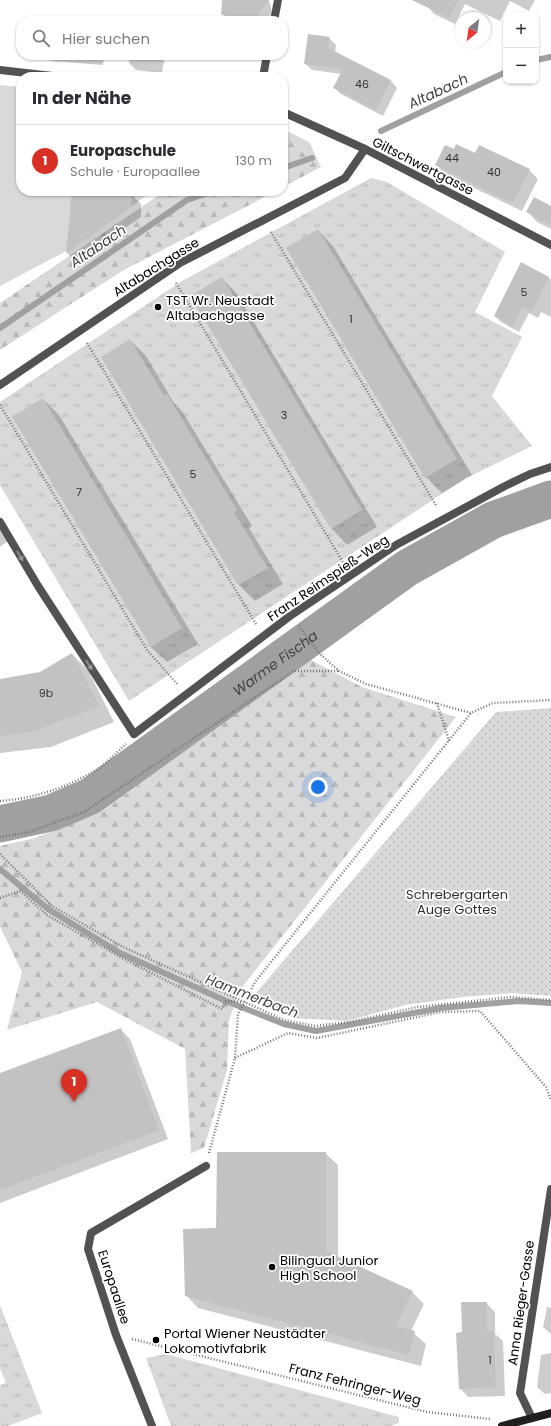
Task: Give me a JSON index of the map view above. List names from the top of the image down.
{
  "streets": {
    "street": [
      "Giltschwertgasse",
      "Altabachgasse",
      "Franz Reimspieß-Weg",
      "Europaallee",
      "Anna Rieger-Gasse"
    ],
    "path": ["Franz Fehringer-Weg"]
  },
  "crossings": [
    ["Giltschwertgasse", "Altabachgasse"],
    ["Europaallee", "Franz Fehringer-Weg"]
  ],
  "water": ["Altabach", "Warme Fischa", "Hammerbach"],
  "parks": ["Schrebergarten Auge Gottes"],
  "places": ["TST Wr. Neustadt Altabachgasse", "Bilingual Junior High School", "Portal Wiener Neustädter Lokomotivfabrik"],
  "house_numbers": [
    "46",
    "44",
    "40",
    "5",
    "1",
    "3",
    "5",
    "7",
    "9b",
    "1"
  ],
  "north": "bottom left",
  "page": {
    "map_buttons": ["+", "−"],
    "search": "Hier suchen",
    "heading": "In der Nähe",
    "list": [
      {
        "mark": "1",
        "name": "Europaschule",
        "note": "Schule · Europaallee",
        "value": "130 m"
      }
    ],
    "pins": "1"
  }
}
